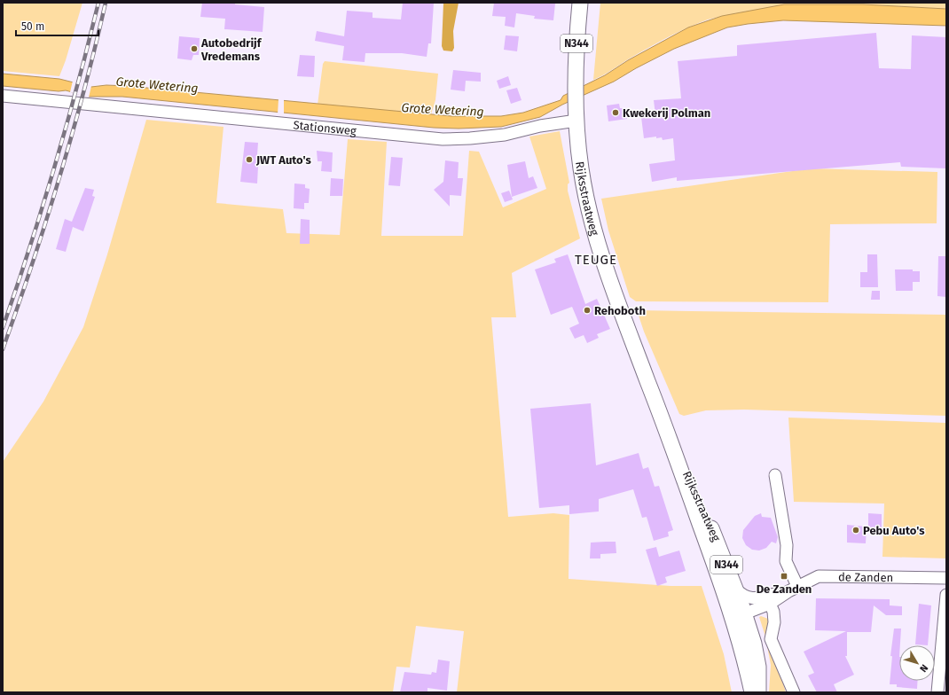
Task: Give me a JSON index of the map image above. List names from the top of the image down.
{
  "streets": {
    "main road": ["N344", "Rijksstraatweg"],
    "street": ["Stationsweg", "de Zanden"]
  },
  "crossings": [
    ["Stationsweg", "Rijksstraatweg"],
    ["Rijksstraatweg", "de Zanden"]
  ],
  "districts": ["TEUGE"],
  "water": ["Grote Wetering"],
  "places": {
    "other": [
      "Autobedrijf Vredemans",
      "Kwekerij Polman",
      "JWT Auto's",
      "Rehoboth",
      "Pebu Auto's"
    ],
    "transit": ["De Zanden"]
  },
  "scale_bar": "50 m",
  "north": "bottom right"
}
